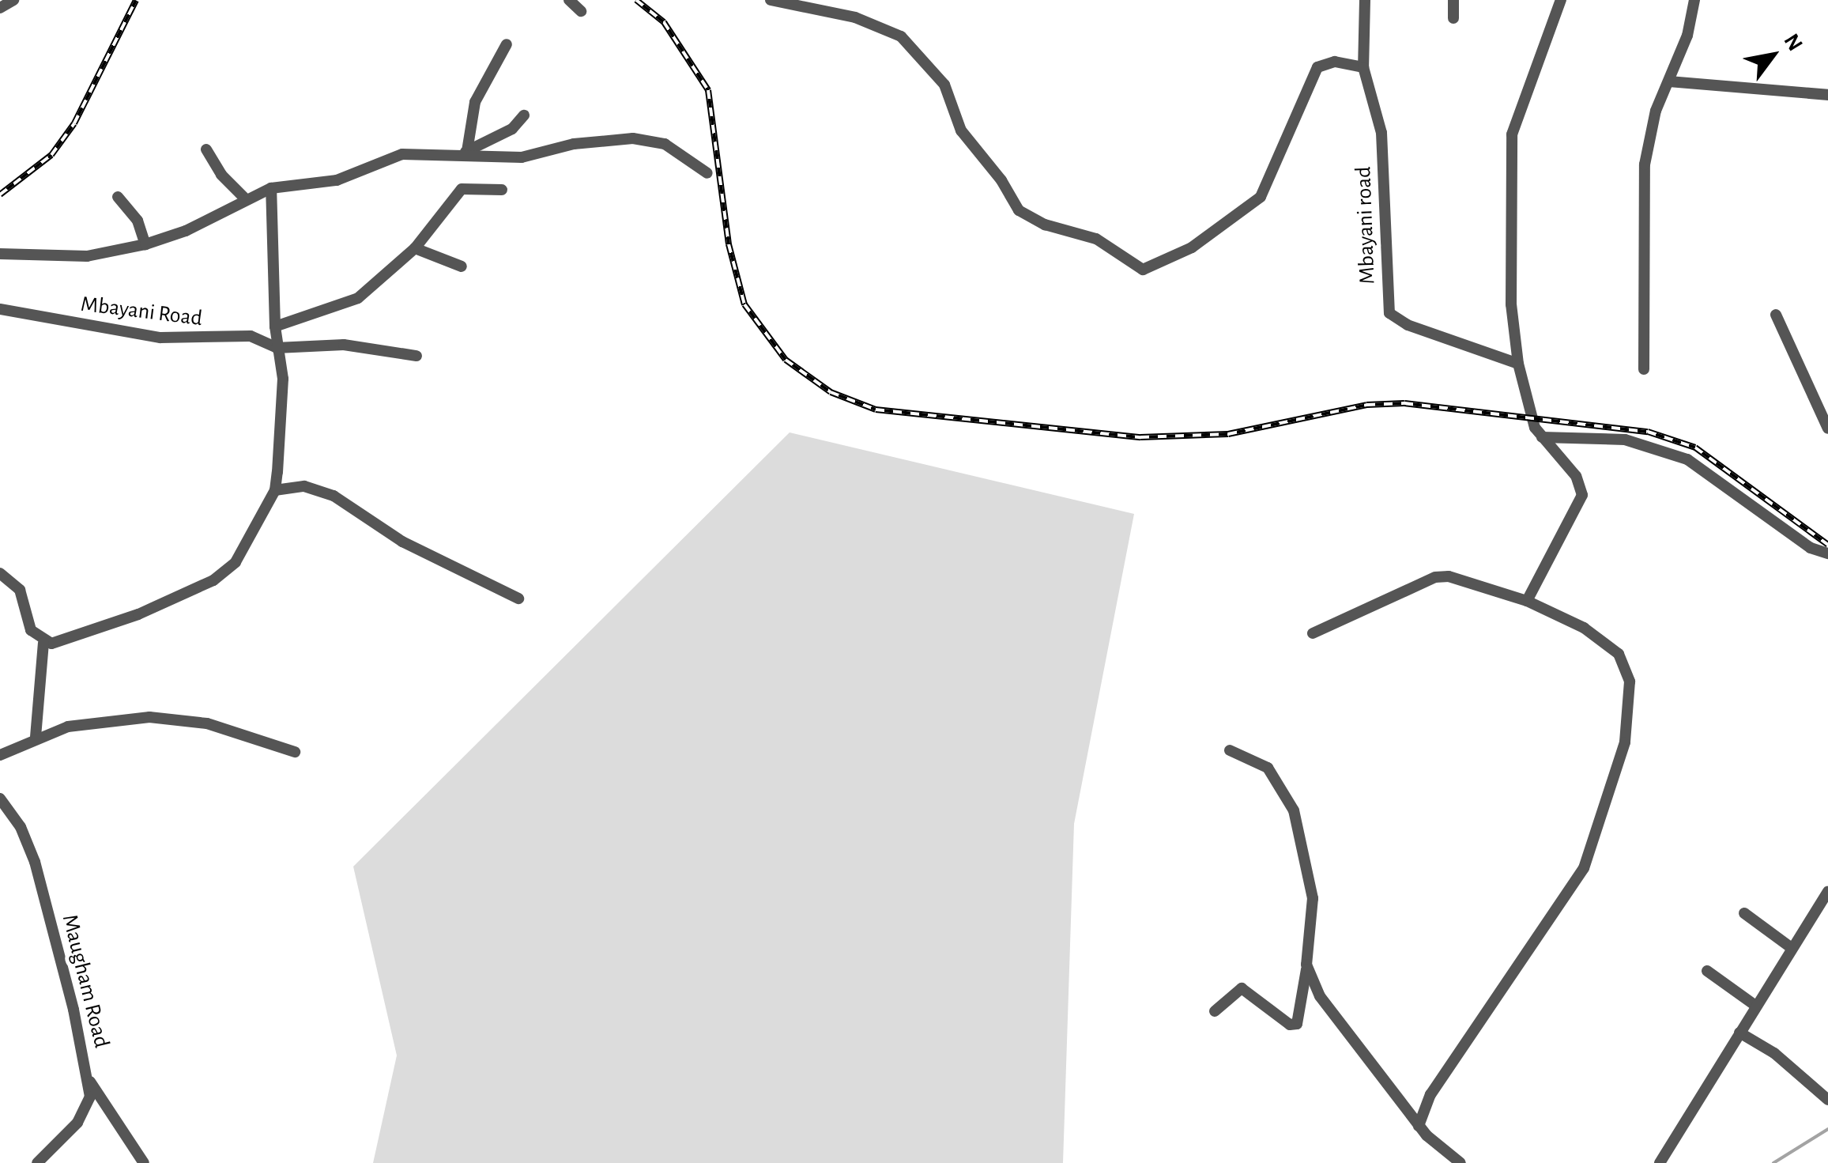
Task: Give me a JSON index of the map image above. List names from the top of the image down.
{
  "streets": {
    "street": ["Mbayani road", "Mbayani Road", "Maugham Road"]
  },
  "north": "top right"
}
